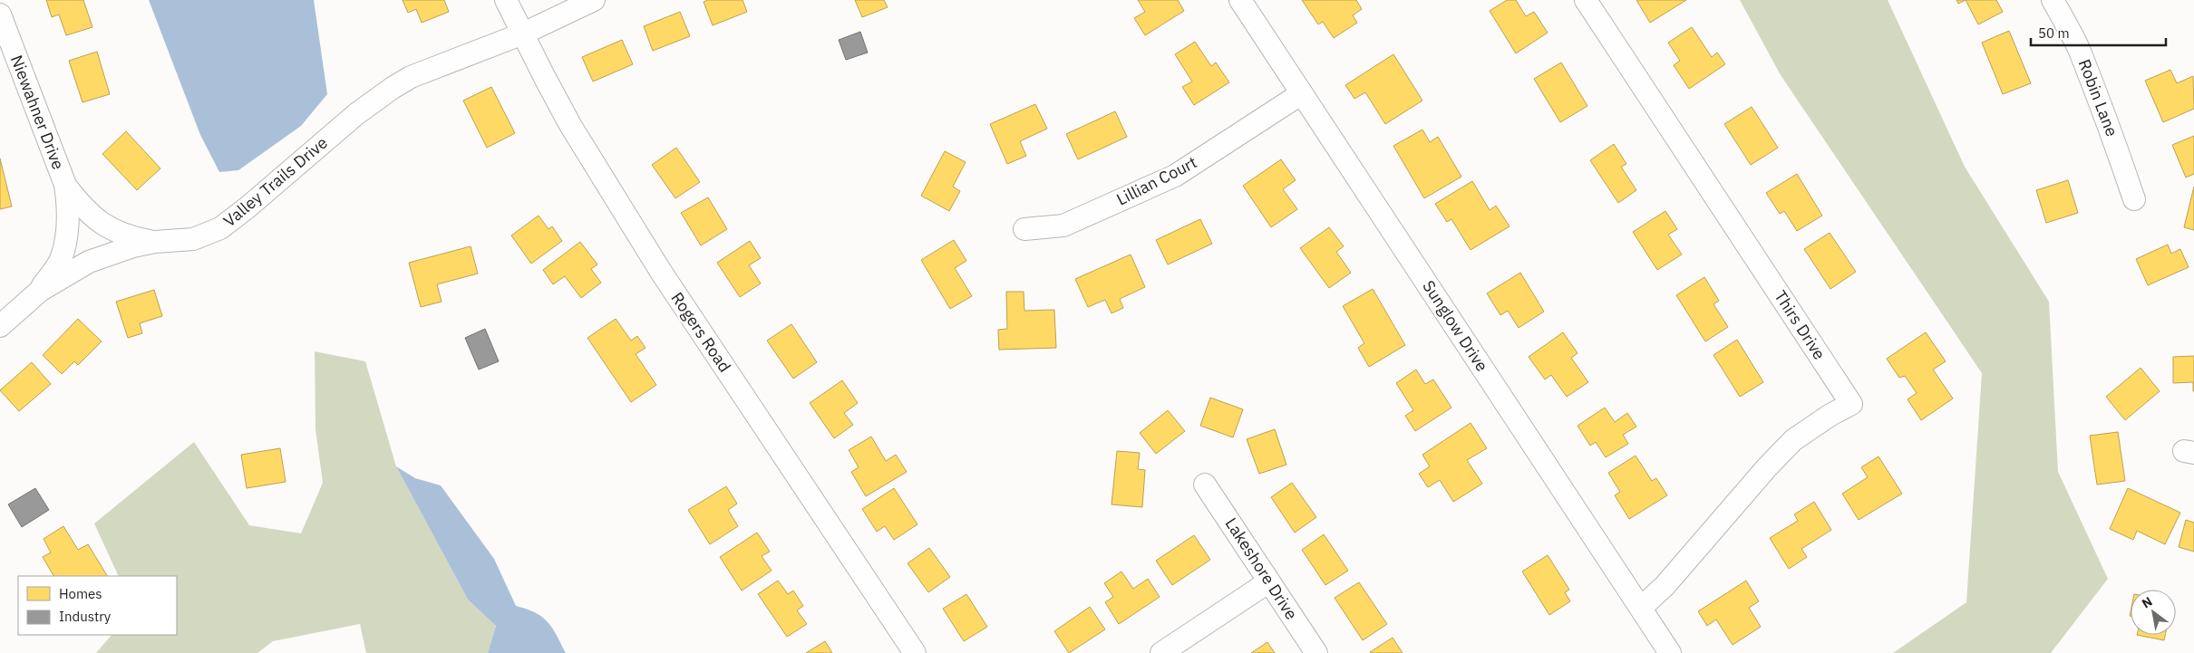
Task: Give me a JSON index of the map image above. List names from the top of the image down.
{
  "streets": {
    "street": [
      "Robin Lane",
      "Niewahner Drive",
      "Lillian Court",
      "Valley Trails Drive",
      "Thirs Drive",
      "Sunglow Drive",
      "Rogers Road",
      "Lakeshore Drive"
    ]
  },
  "crossings": [
    ["Niewahner Drive", "Valley Trails Drive"],
    ["Lillian Court", "Sunglow Drive"],
    ["Valley Trails Drive", "Rogers Road"],
    ["Thirs Drive", "Sunglow Drive"]
  ],
  "legend": ["Homes", "Industry"],
  "scale_bar": "50 m",
  "north": "top left"
}
